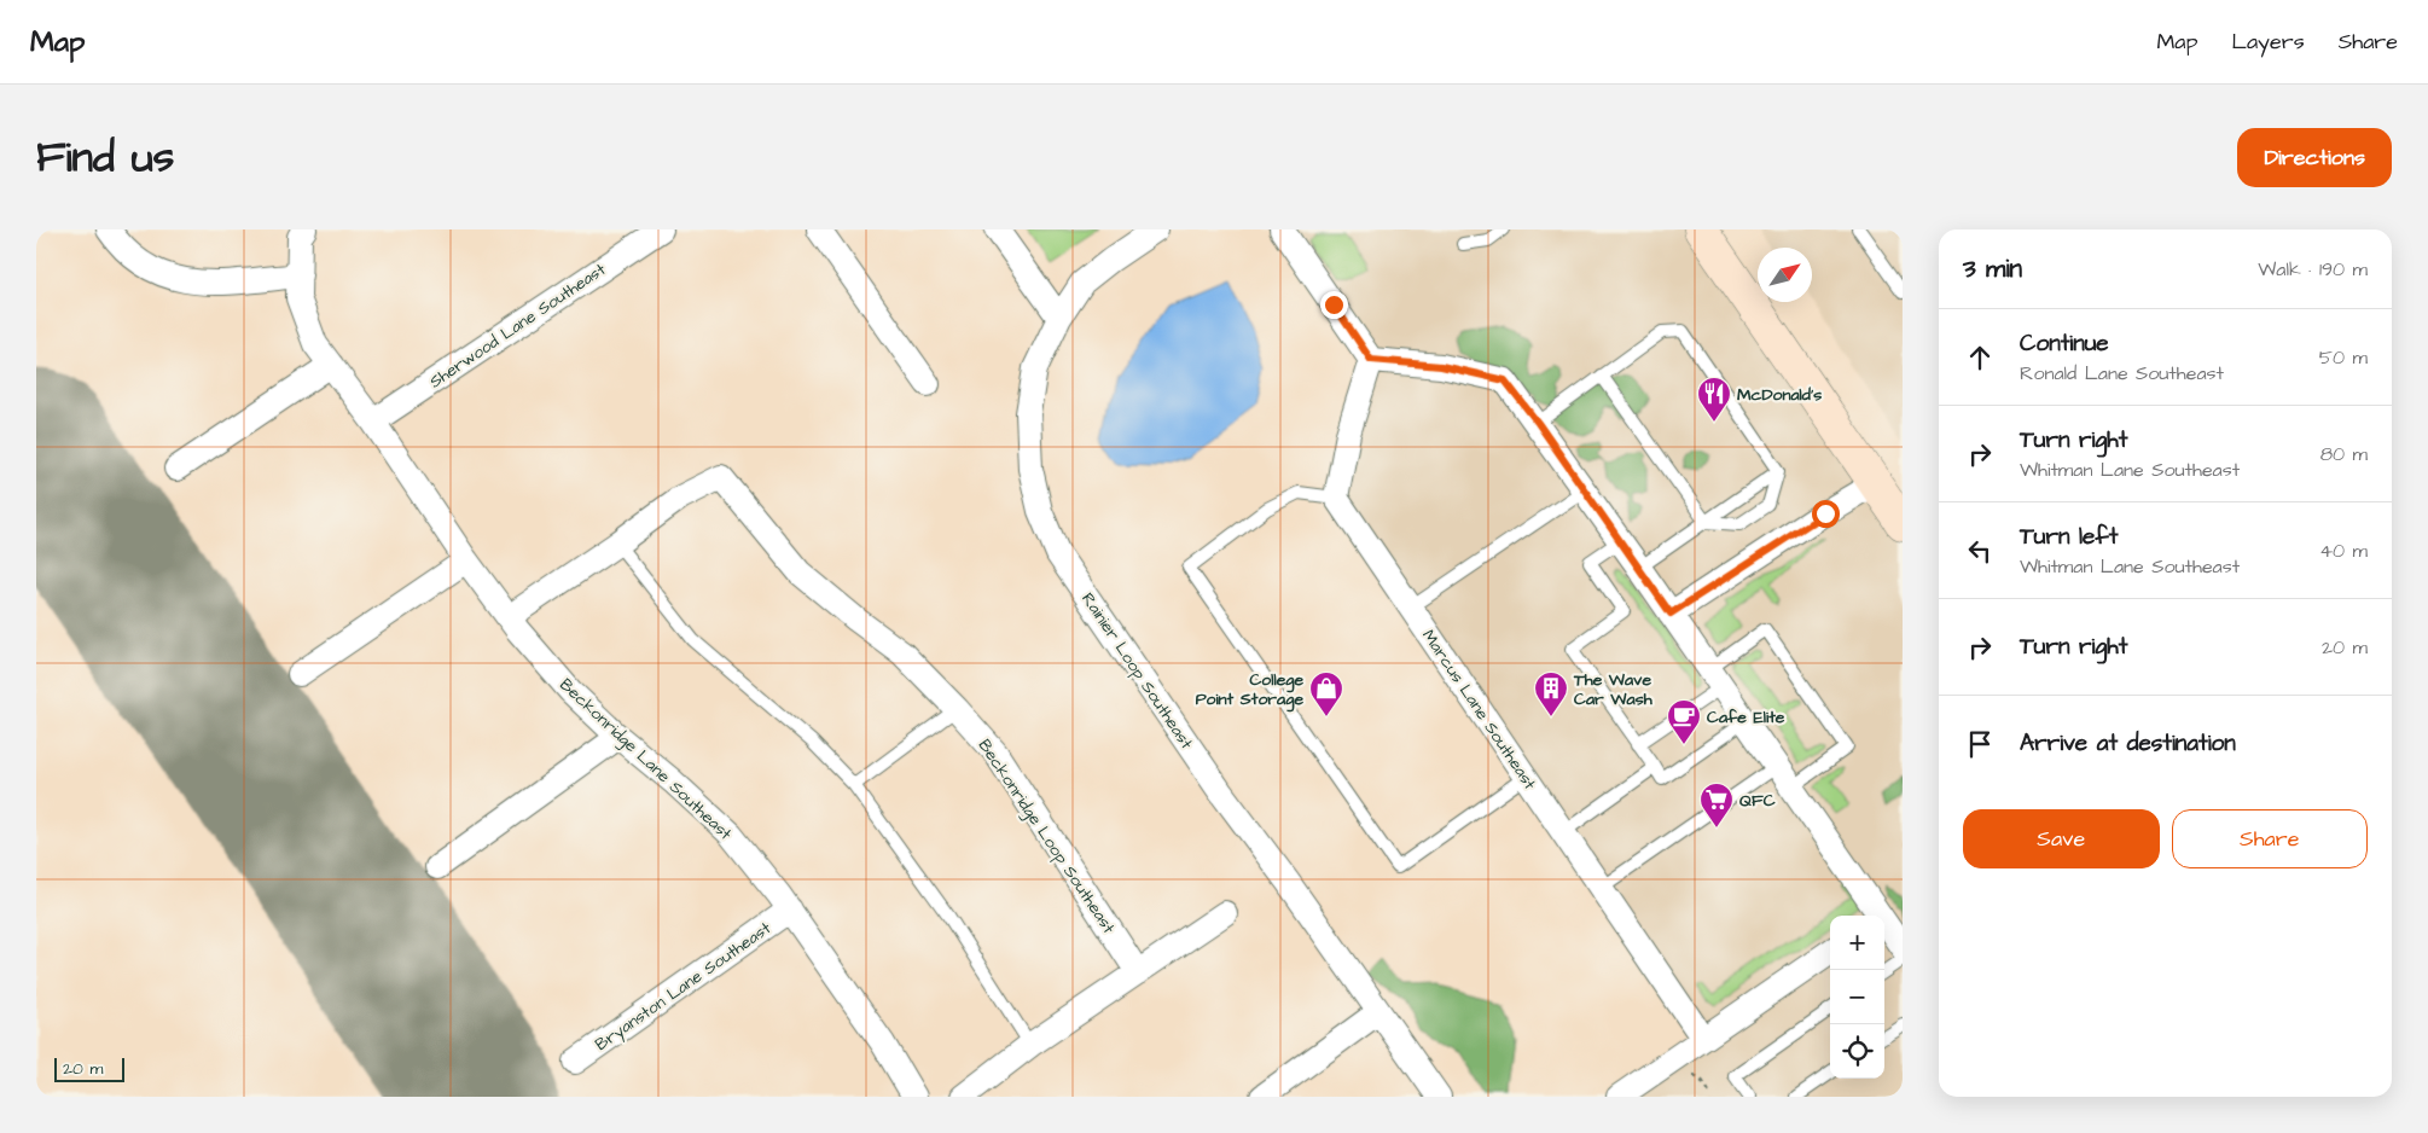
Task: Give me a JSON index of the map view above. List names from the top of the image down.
{
  "streets": {
    "street": [
      "Sherwood Lane Southeast",
      "Rainier Loop Southeast",
      "Marcus Lane Southeast",
      "Beckonridge Lane Southeast",
      "Beckonridge Loop Southeast",
      "Bryanston Lane Southeast"
    ]
  },
  "crossings": [
    ["Sherwood Lane Southeast", "Beckonridge Lane Southeast"],
    ["Beckonridge Lane Southeast", "Beckonridge Loop Southeast"],
    ["Beckonridge Lane Southeast", "Bryanston Lane Southeast"]
  ],
  "places": {
    "restaurant": ["McDonald's"],
    "shop": ["College Point Storage"],
    "building": ["The Wave Car Wash"],
    "cafe": ["Cafe Elite"],
    "supermarket": ["QFC"]
  },
  "scale_bar": "20 m",
  "north": "top right",
  "page": {
    "header": "Map",
    "nav": ["Map", "Layers", "Share"],
    "title": "Find us",
    "buttons": [
      "Directions",
      ["Save", "Share"]
    ],
    "heading": ["3 min", "Walk · 190 m"],
    "list": [
      ["Continue", "Ronald Lane Southeast", "50 m"],
      ["Turn right", "Whitman Lane Southeast", "80 m"],
      ["Turn left", "Whitman Lane Southeast", "40 m"],
      ["Turn right", "20 m"],
      "Arrive at destination"
    ],
    "map_buttons": ["+", "−"],
    "scale": "20 m"
  }
}
